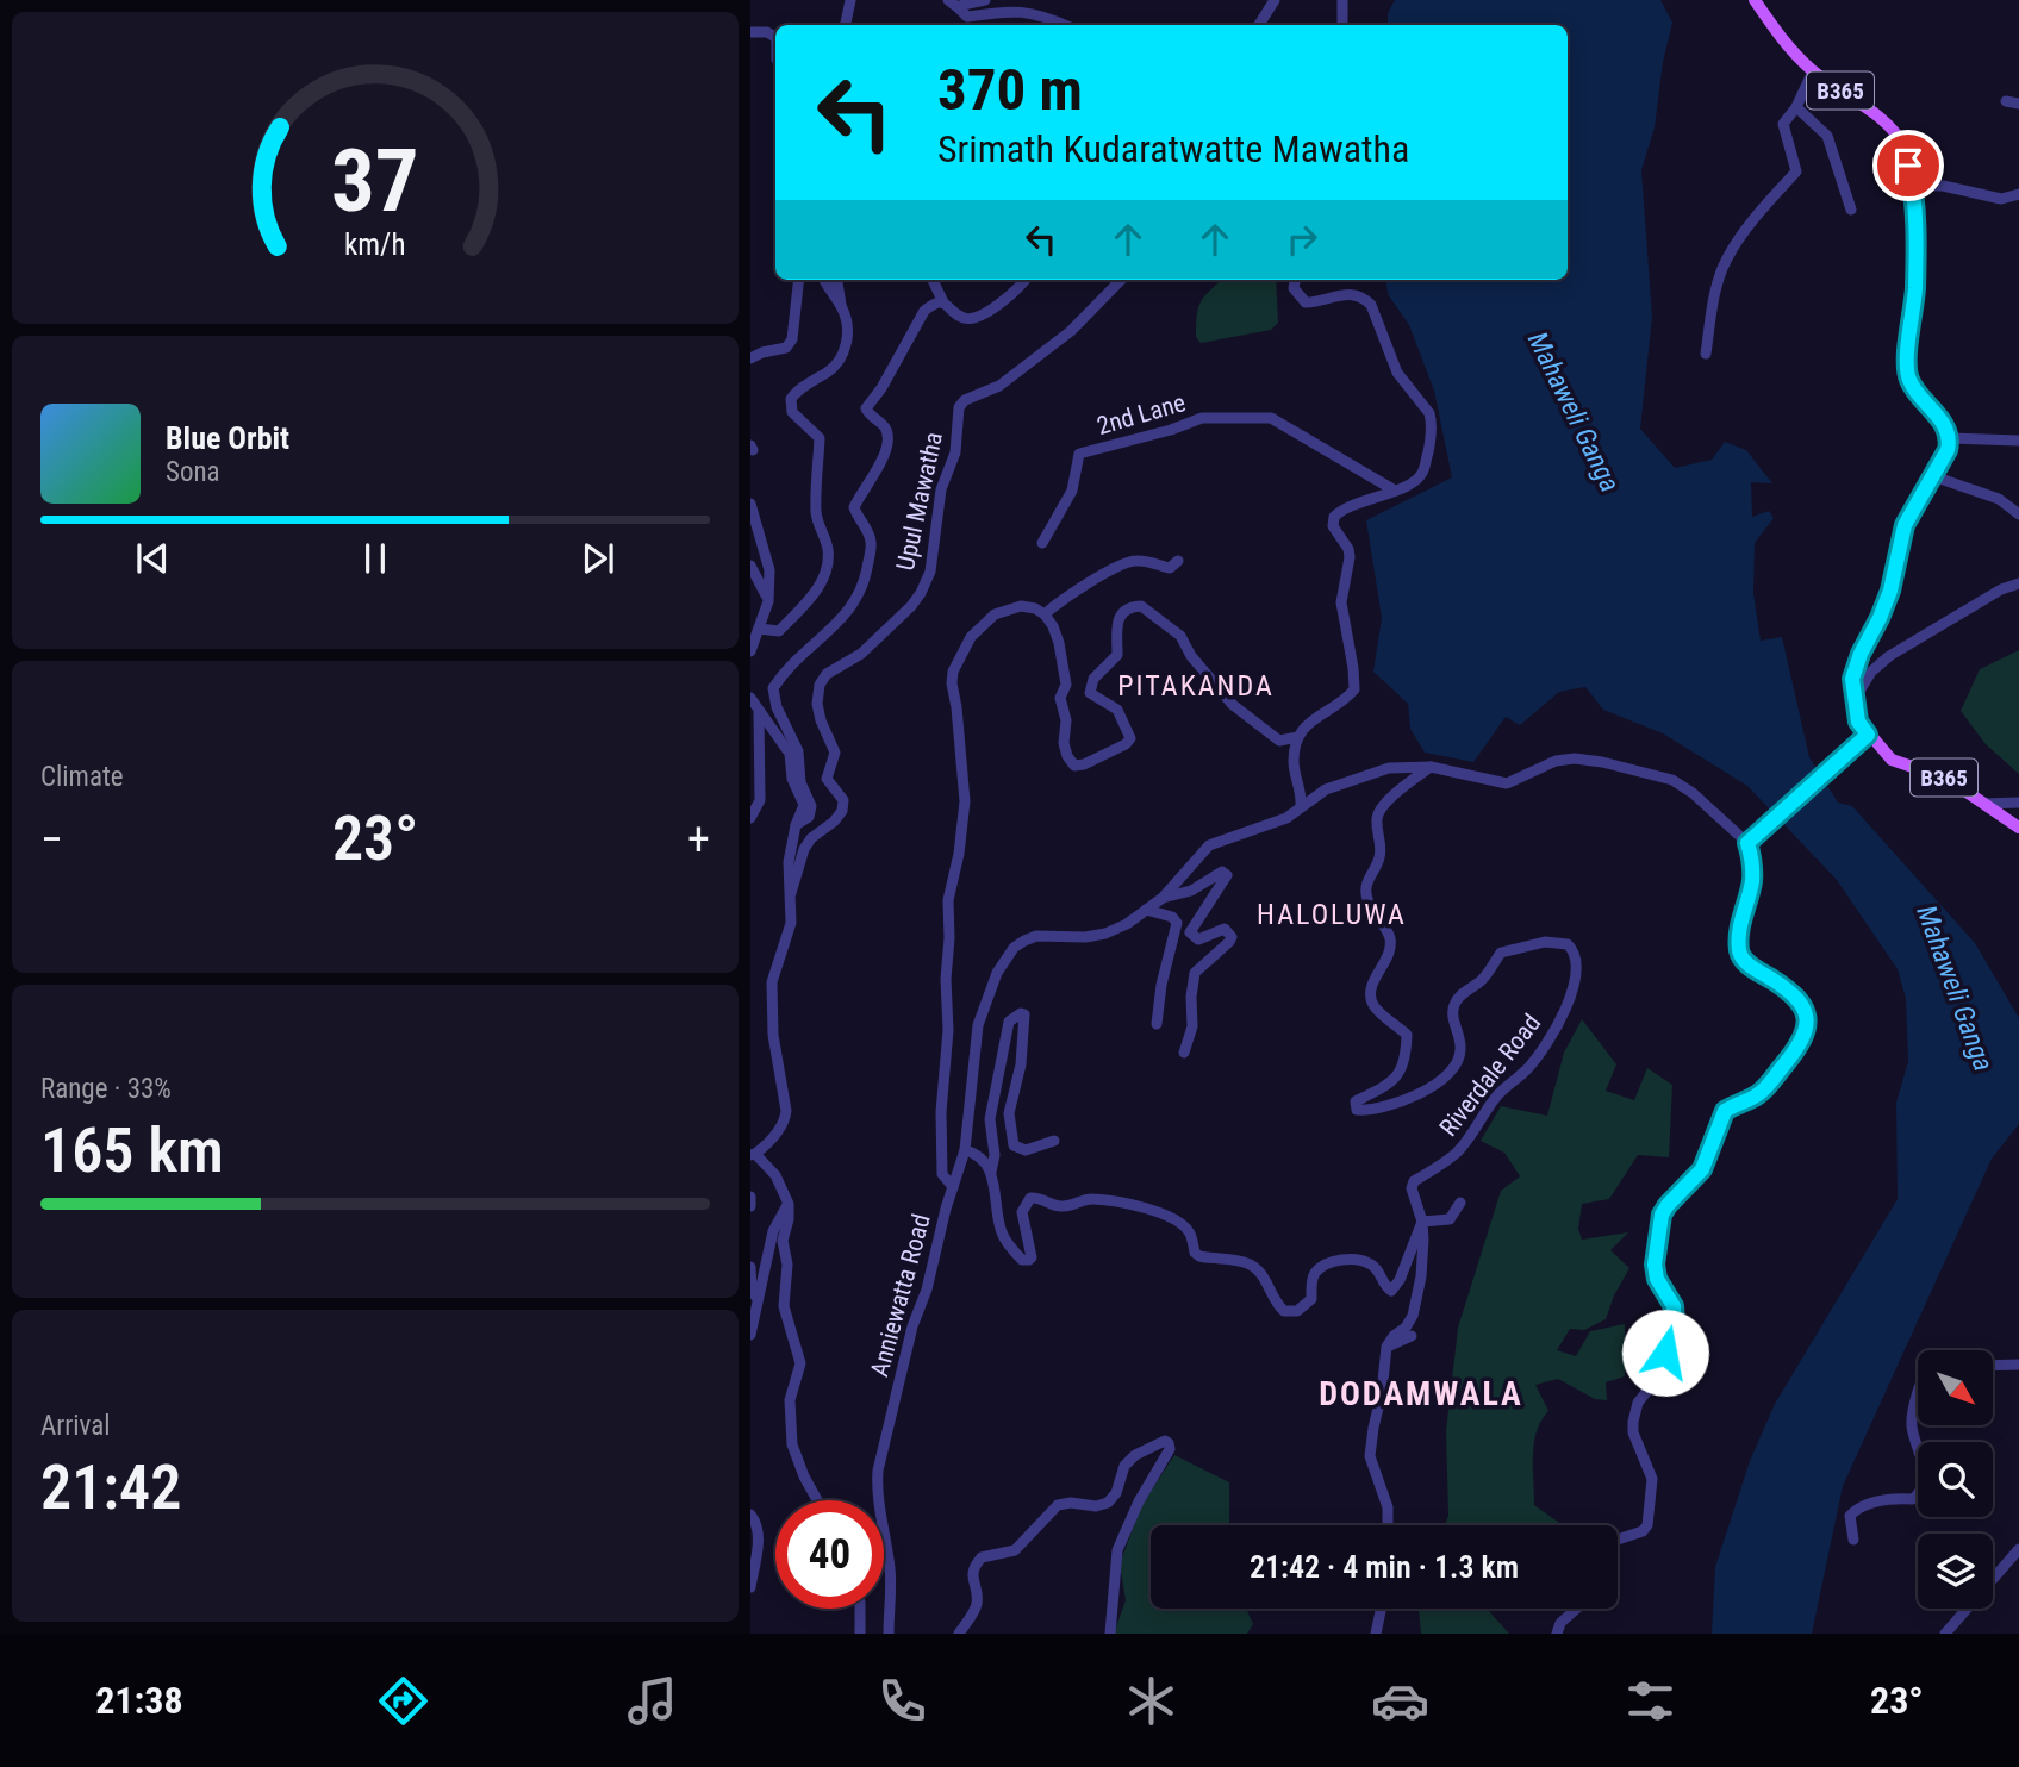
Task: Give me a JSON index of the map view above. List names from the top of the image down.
{
  "streets": {
    "main road": ["B365"],
    "street": [
      "2nd Lane",
      "Upul Mawatha",
      "Riverdale Road",
      "Anniewatta Road"
    ]
  },
  "districts": ["PITAKANDA", "HALOLUWA", "DODAMWALA"],
  "water": ["Mahaweli Ganga"],
  "north": "bottom right",
  "page": {
    "turn": ["370 m", "Srimath Kudaratwatte Mawatha"],
    "song": ["Blue Orbit", "Sona"],
    "tile": [
      "Climate",
      ["Range · 33%", "165 km"],
      ["Arrival", "21:42"]
    ],
    "heat": ["−", "23°", "+"],
    "limit": "40",
    "trip": "21:42 · 4 min · 1.3 km",
    "tabs": ["21:38", "23°"],
    "gauge": ["37", "km/h"]
  }
}
